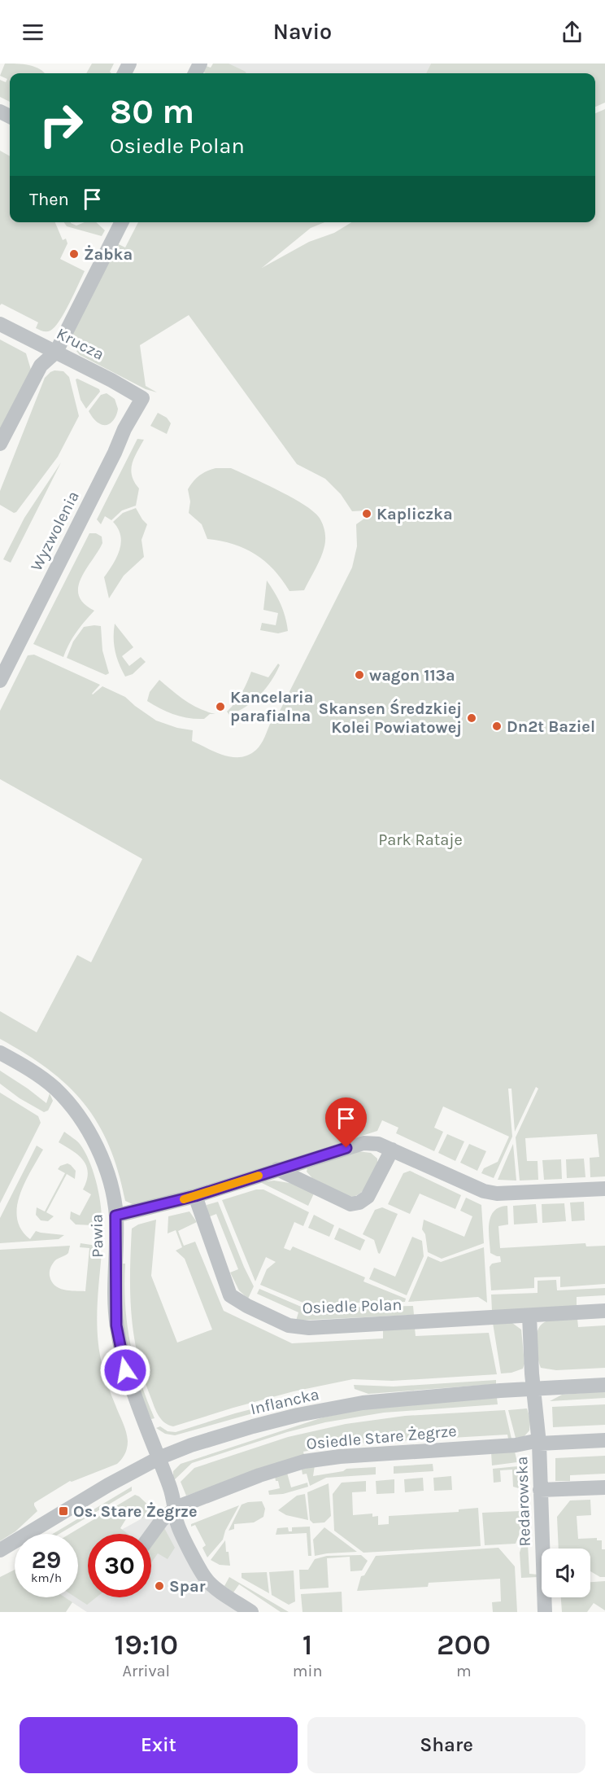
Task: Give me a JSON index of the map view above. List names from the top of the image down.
{
  "streets": {
    "street": [
      "Krucza",
      "Wyzwolenia",
      "Pawia",
      "Osiedle Polan",
      "Inflancka",
      "Osiedle Stare Żegrze",
      "Redarowska"
    ]
  },
  "crossings": [
    ["Krucza", "Wyzwolenia"],
    ["Pawia", "Inflancka"],
    ["Inflancka", "Redarowska"],
    ["Osiedle Stare Żegrze", "Redarowska"]
  ],
  "parks": ["Park Rataje"],
  "places": {
    "other": [
      "Żabka",
      "Kapliczka",
      "wagon 113a",
      "Kancelaria parafialna",
      "Skansen Średzkiej Kolei Powiatowej",
      "Dn2t Baziel",
      "Spar"
    ],
    "transit": ["Os. Stare Żegrze"]
  },
  "page": {
    "header": "Navio",
    "turn": ["80 m", "Osiedle Polan"],
    "then": "Then",
    "speed": "29 km/h",
    "limit": "30",
    "eta": [
      "19:10",
      "Arrival",
      "1",
      "min",
      "200",
      "m"
    ],
    "buttons": ["Exit", "Share"]
  }
}
